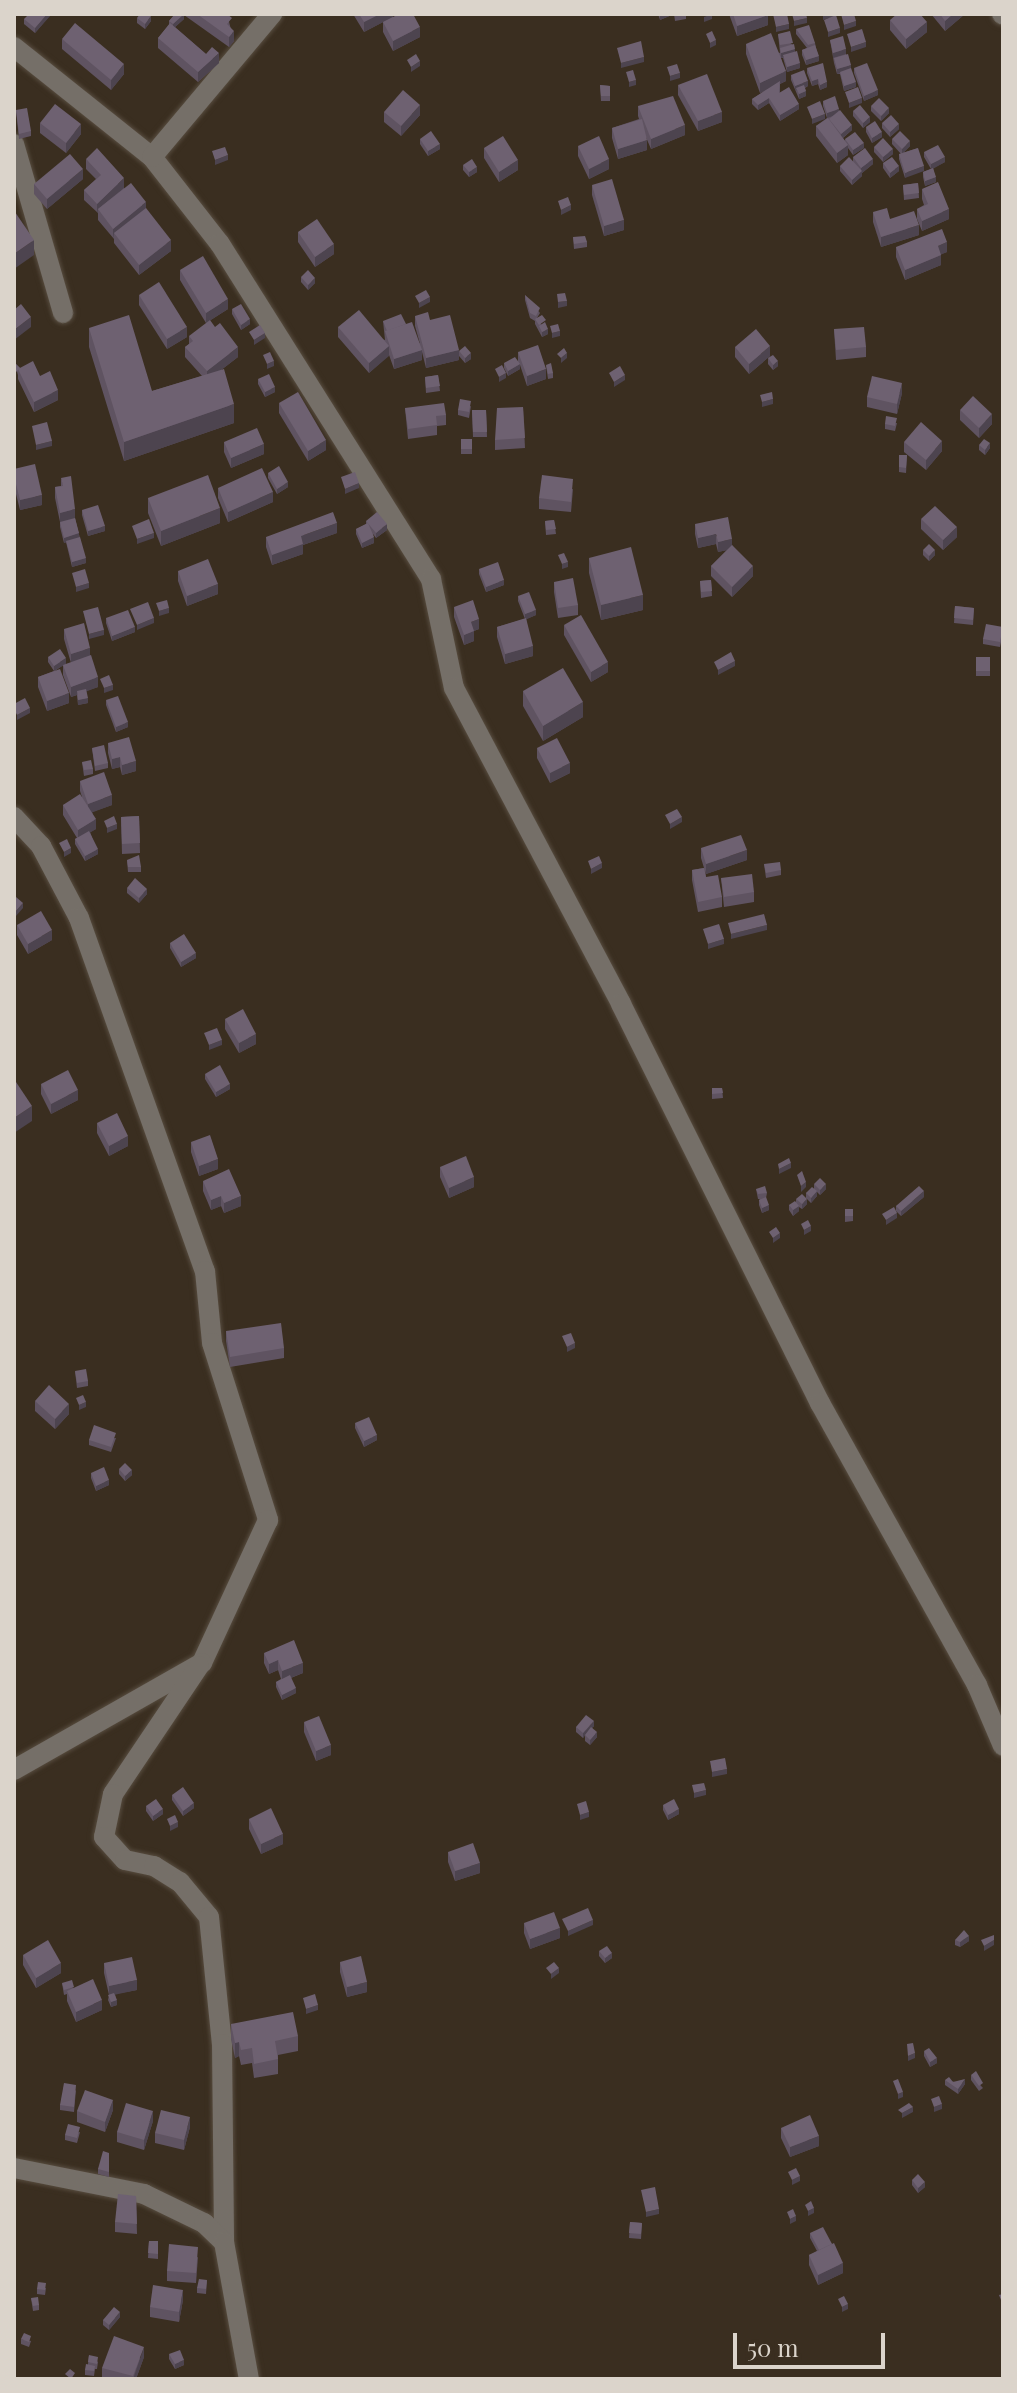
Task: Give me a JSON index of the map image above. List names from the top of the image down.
{
  "scale_bar": "50 m"
}
